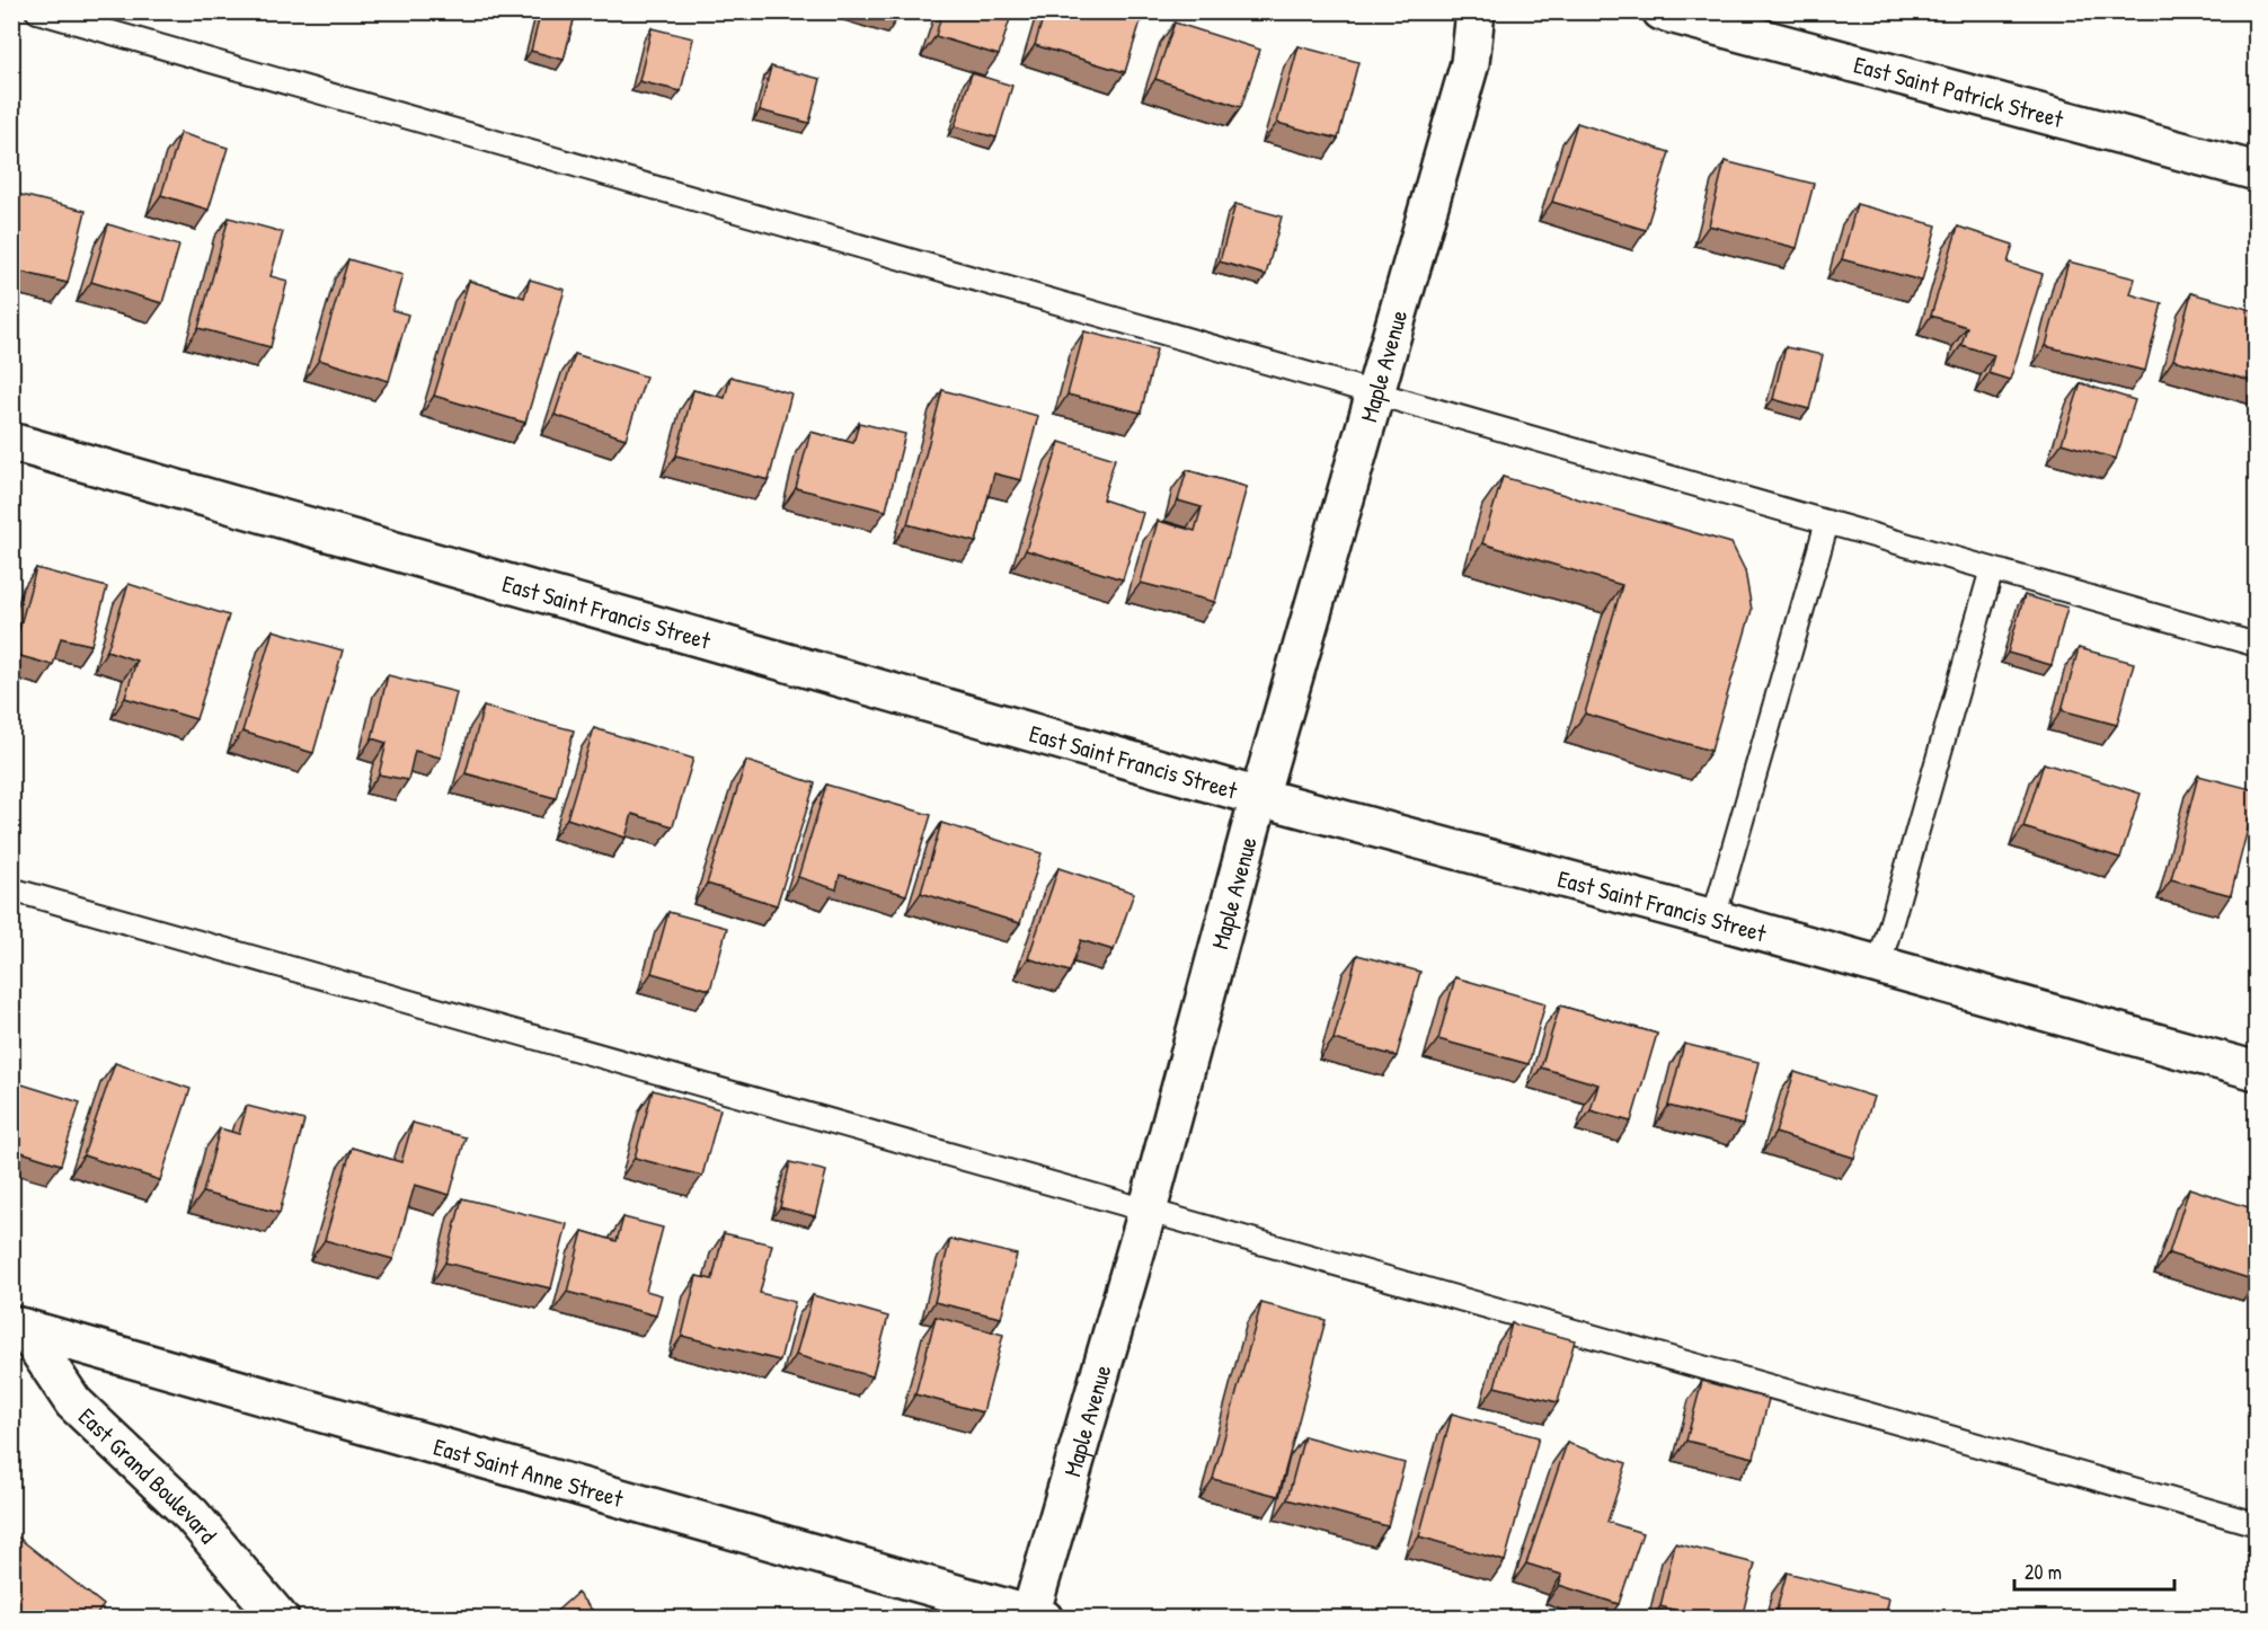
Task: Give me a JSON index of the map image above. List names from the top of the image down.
{
  "streets": {
    "street": [
      "East Saint Patrick Street",
      "Maple Avenue",
      "East Saint Francis Street",
      "East Saint Anne Street",
      "East Grand Boulevard"
    ]
  },
  "crossings": [
    ["Maple Avenue", "East Saint Francis Street"],
    ["Maple Avenue", "East Saint Anne Street"],
    ["East Saint Anne Street", "East Grand Boulevard"]
  ],
  "scale_bar": "20 m"
}
